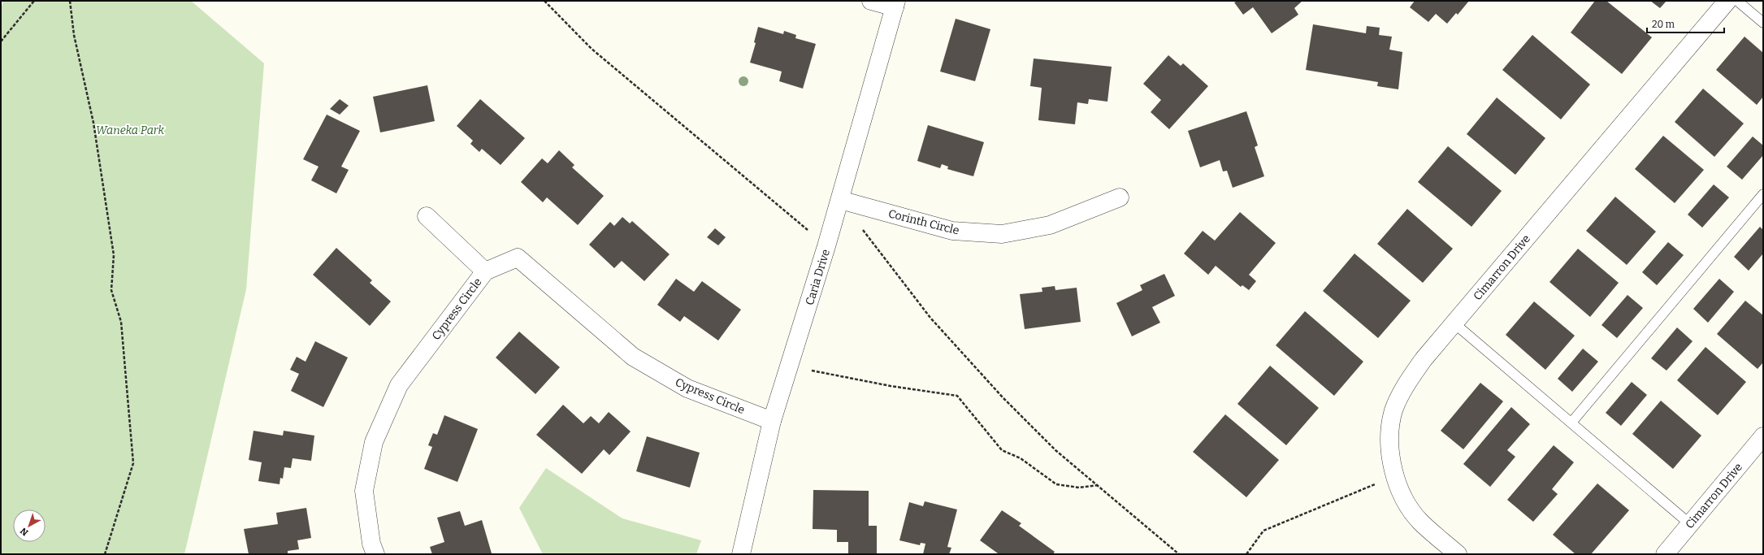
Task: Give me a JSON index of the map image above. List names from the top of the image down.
{
  "streets": {
    "street": [
      "Corinth Circle",
      "Cimarron Drive",
      "Caria Drive",
      "Cypress Circle"
    ]
  },
  "crossings": [
    ["Corinth Circle", "Caria Drive"],
    ["Caria Drive", "Cypress Circle"]
  ],
  "parks": ["Waneka Park"],
  "scale_bar": "20 m",
  "north": "bottom left"
}
